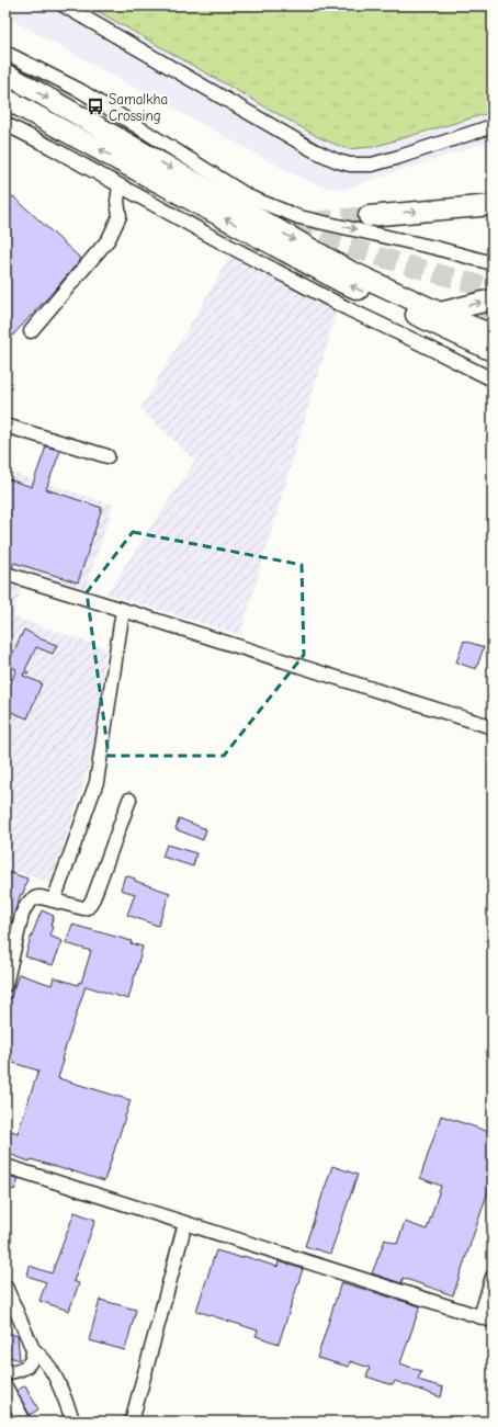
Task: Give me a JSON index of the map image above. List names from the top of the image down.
{
  "places": {
    "bus stop": ["Samalkha Crossing"]
  }
}
